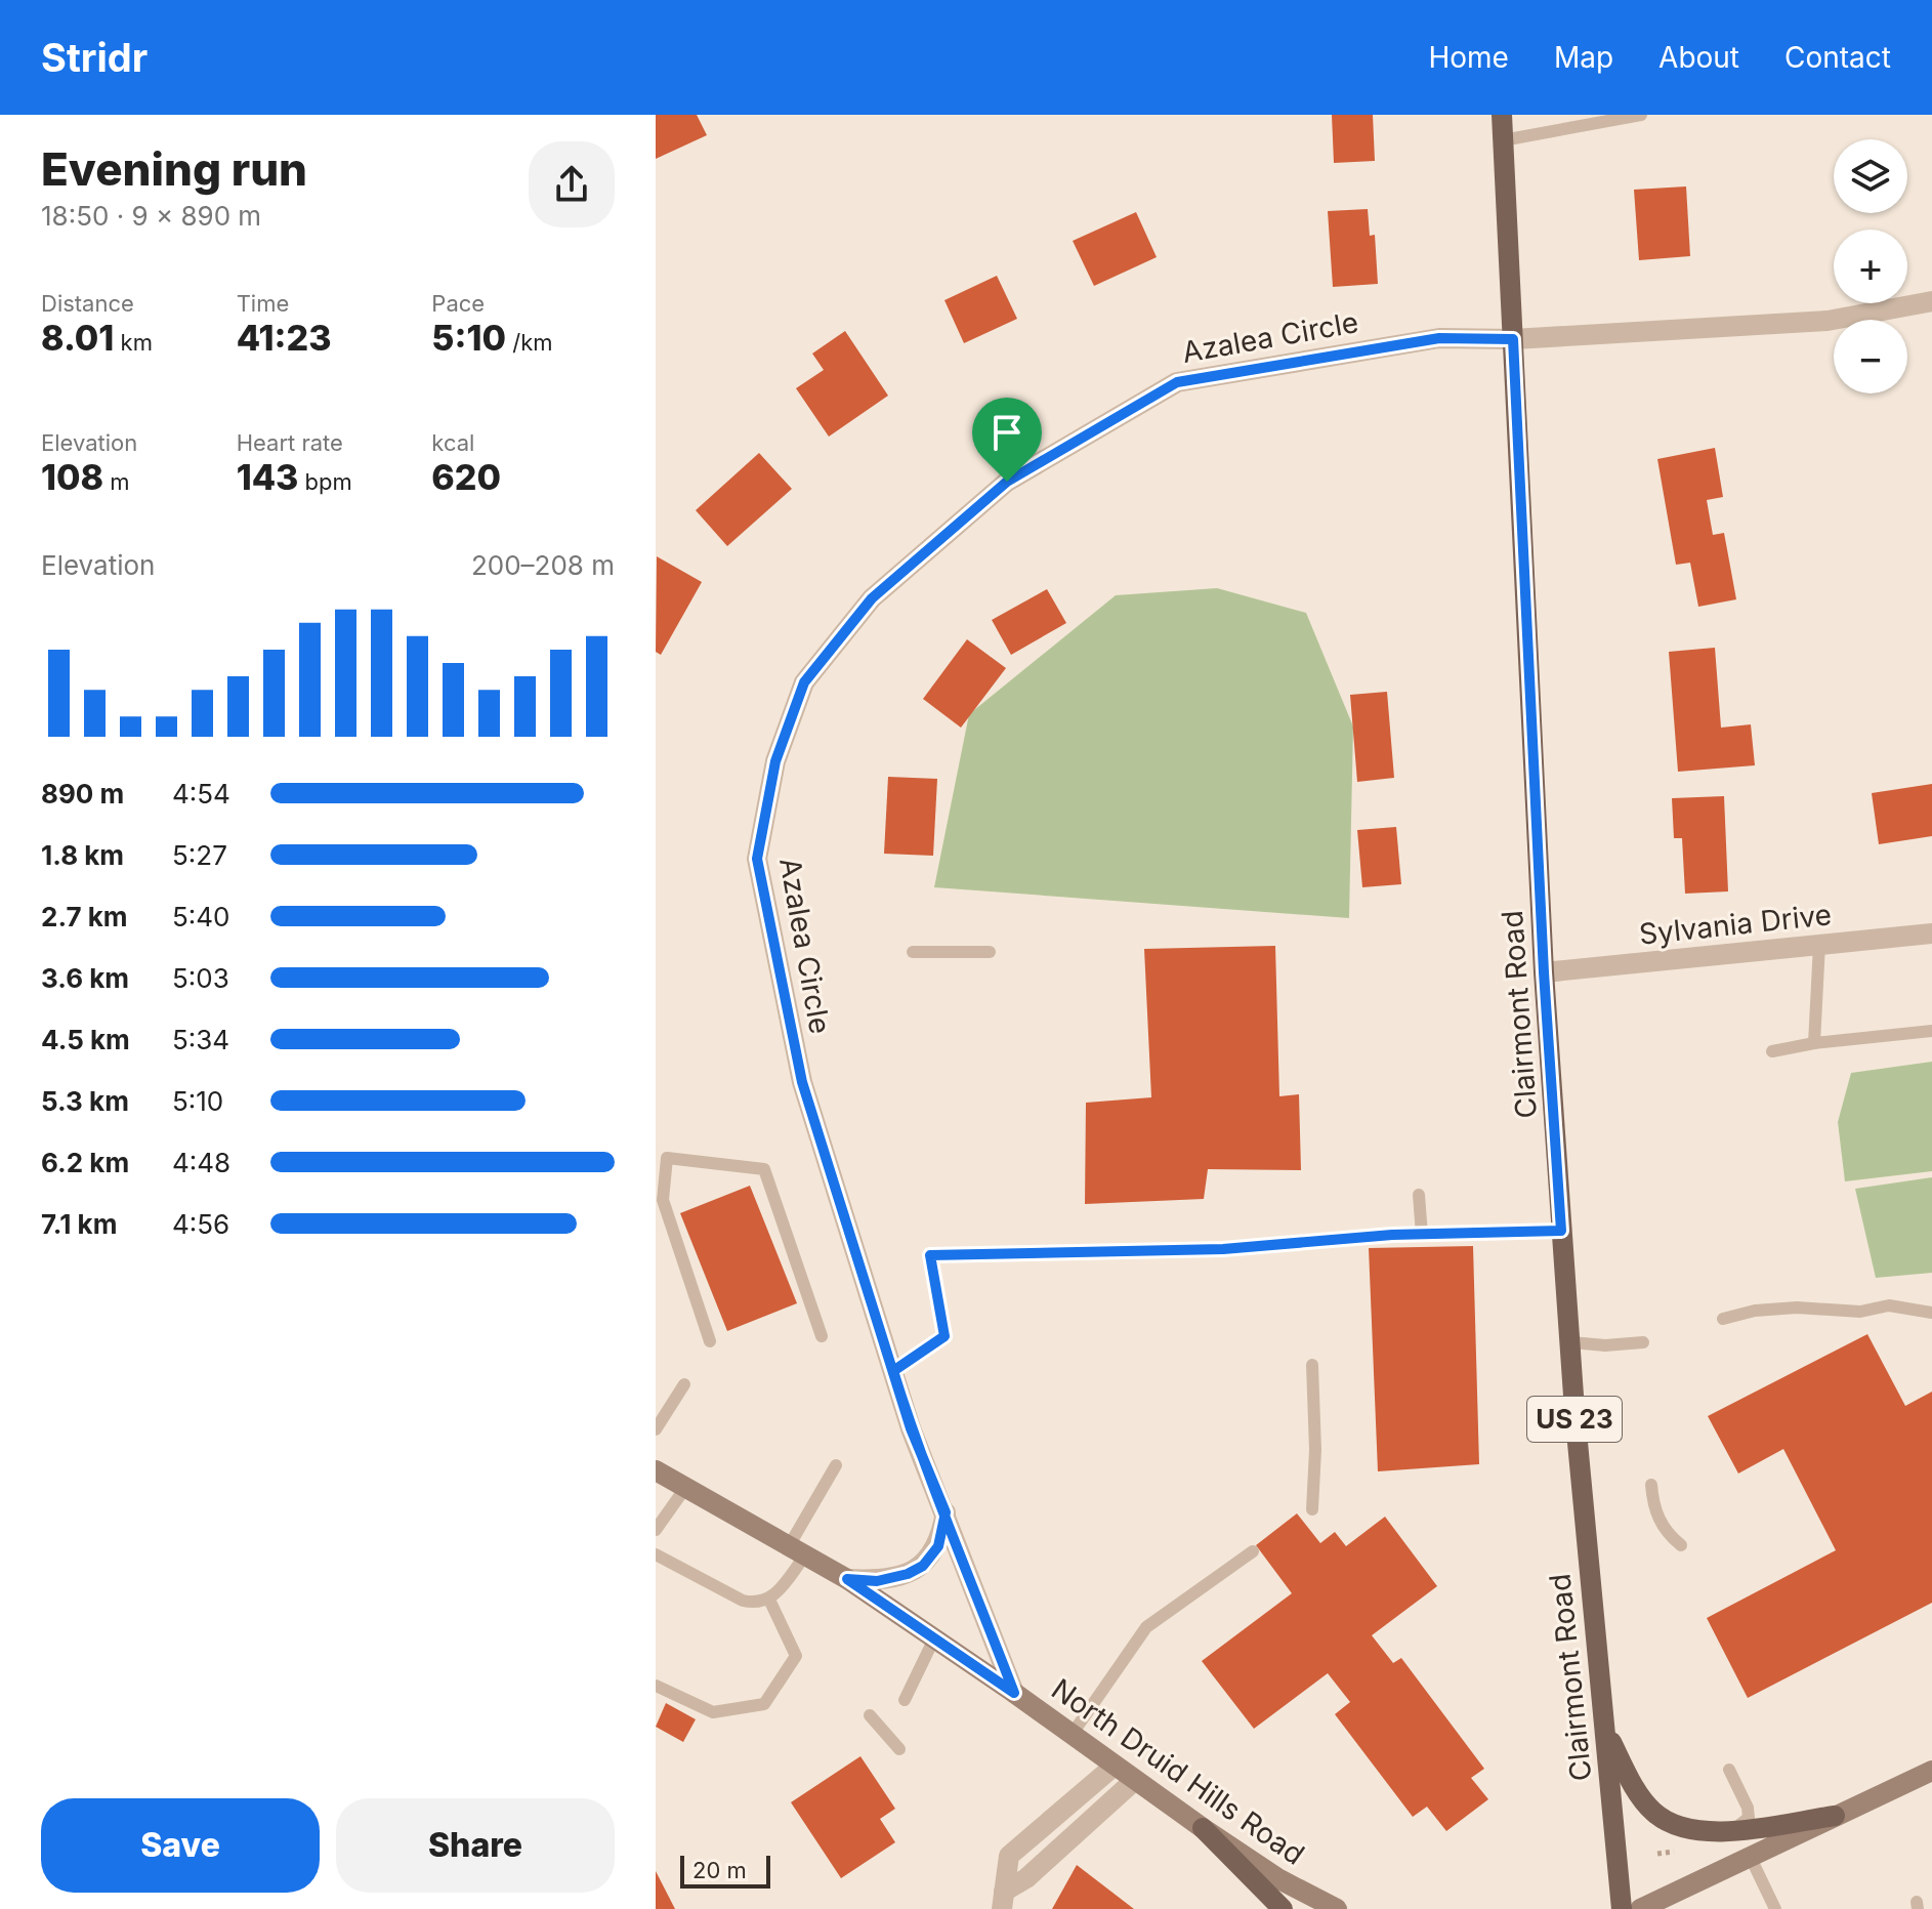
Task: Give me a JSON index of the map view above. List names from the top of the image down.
{
  "streets": {
    "main road": ["Clairmont Road", "US 23", "North Druid Hills Road"],
    "street": ["Azalea Circle", "Sylvania Drive"]
  },
  "crossings": [
    ["Azalea Circle", "Clairmont Road"],
    ["Azalea Circle", "North Druid Hills Road"],
    ["Sylvania Drive", "Clairmont Road"]
  ],
  "scale_bar": "20 m",
  "page": {
    "header": "Stridr",
    "nav": [
      "Home",
      "Map",
      "About",
      "Contact"
    ],
    "heading": ["Evening run", "18:50 · 9 × 890 m"],
    "map_buttons": ["+", "−"],
    "stats": [
      ["Distance", "8.01 km"],
      ["Time", "41:23"],
      ["Pace", "5:10 /km"],
      ["Elevation", "108 m"],
      ["Heart rate", "143 bpm"],
      ["kcal", "620"]
    ],
    "chart": ["Elevation", "200–208 m"],
    "list": [
      {
        "name": "890 m",
        "note": "4:54"
      },
      {
        "name": "1.8 km",
        "note": "5:27"
      },
      {
        "name": "2.7 km",
        "note": "5:40"
      },
      {
        "name": "3.6 km",
        "note": "5:03"
      },
      {
        "name": "4.5 km",
        "note": "5:34"
      },
      {
        "name": "5.3 km",
        "note": "5:10"
      },
      {
        "name": "6.2 km",
        "note": "4:48"
      },
      {
        "name": "7.1 km",
        "note": "4:56"
      }
    ],
    "buttons": ["Save", "Share"],
    "scale": "20 m"
  }
}
